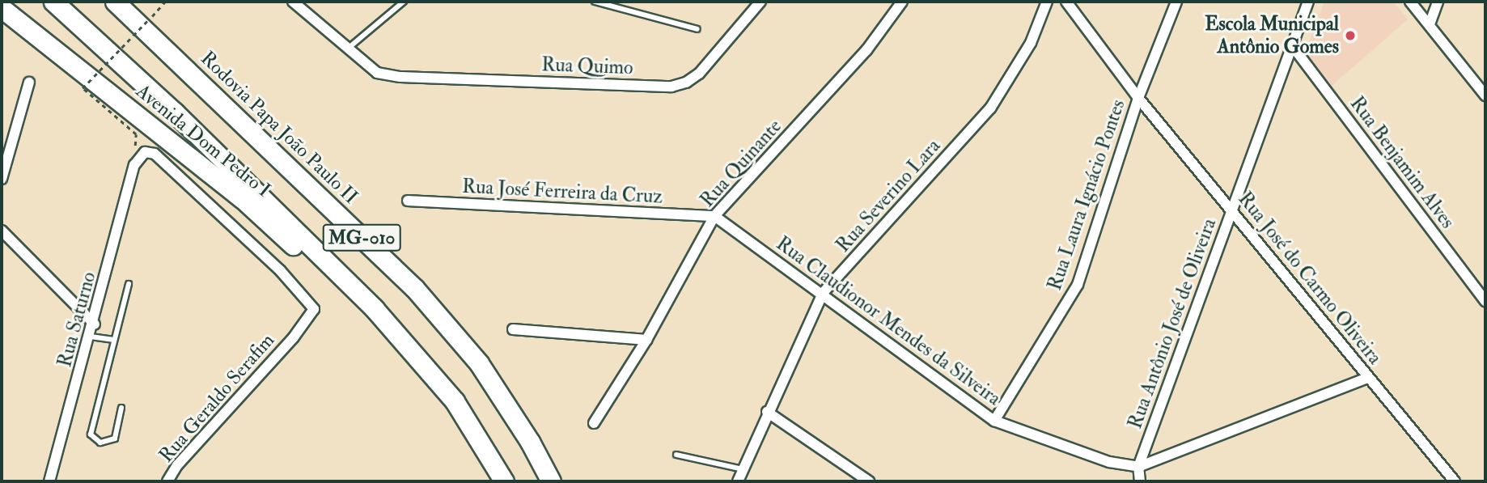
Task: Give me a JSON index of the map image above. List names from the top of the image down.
{
  "streets": {
    "highway": ["Rodovia Papa João Paulo II", "Avenida Dom Pedro I", "MG-010"],
    "street": [
      "Rua Quimo",
      "Rua Benjamim Alves",
      "Rua Quinante",
      "Rua José Ferreira da Cruz",
      "Rua Laura Ignácio Pontes",
      "Rua Severino Lara",
      "Rua José do Carmo Oliveira",
      "Rua Saturno",
      "Rua Claudionor Mendes da Silveira",
      "Rua Antônio José de Oliveira",
      "Rua Geraldo Serafim"
    ]
  },
  "crossings": [
    ["Rodovia Papa João Paulo II", "MG-010"],
    ["Avenida Dom Pedro I", "MG-010"],
    ["Rua Benjamim Alves", "Rua Antônio José de Oliveira"],
    ["Rua Quinante", "Rua José Ferreira da Cruz"],
    ["Rua Quinante", "Rua Claudionor Mendes da Silveira"],
    ["Rua José Ferreira da Cruz", "Rua Claudionor Mendes da Silveira"],
    ["Rua Laura Ignácio Pontes", "Rua José do Carmo Oliveira"],
    ["Rua Laura Ignácio Pontes", "Rua Claudionor Mendes da Silveira"],
    ["Rua Severino Lara", "Rua Claudionor Mendes da Silveira"],
    ["Rua José do Carmo Oliveira", "Rua Antônio José de Oliveira"],
    ["Rua Saturno", "Rua Geraldo Serafim"],
    ["Rua Claudionor Mendes da Silveira", "Rua Antônio José de Oliveira"]
  ],
  "places": ["Escola Municipal Antônio Gomes"]
}
